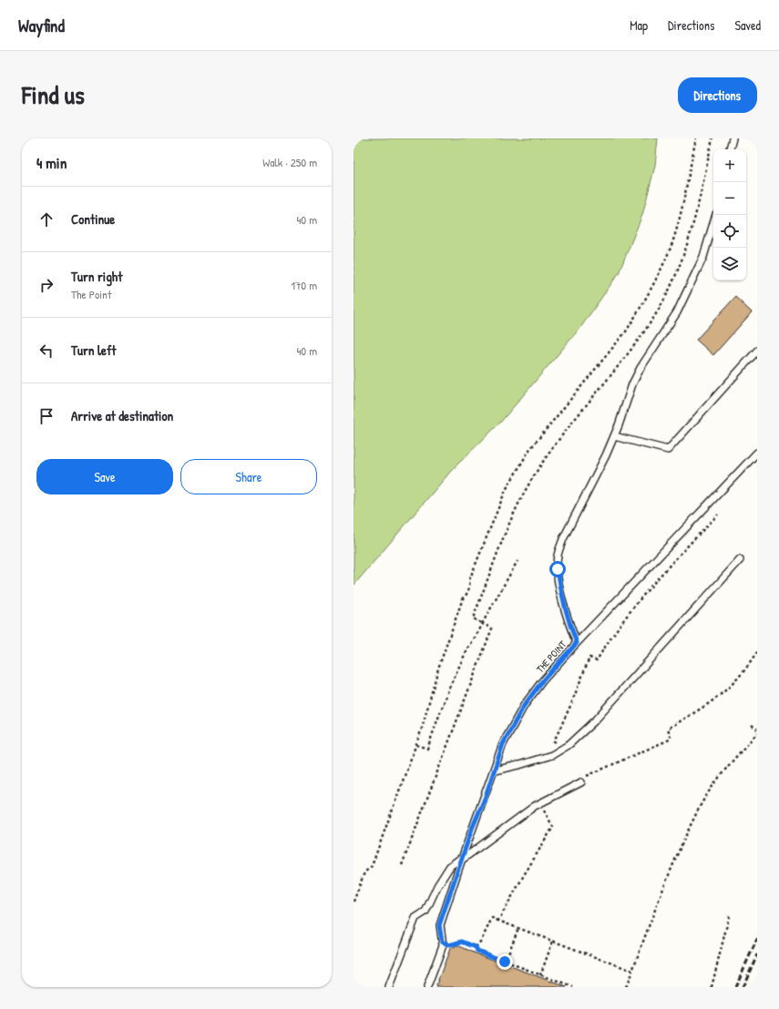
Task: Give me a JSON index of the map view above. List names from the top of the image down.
{
  "streets": {
    "lane": ["THE POINT"]
  },
  "page": {
    "header": "Wayfind",
    "nav": ["Map", "Directions", "Saved"],
    "title": "Find us",
    "buttons": [
      "Directions",
      ["Save", "Share"]
    ],
    "heading": ["4 min", "Walk · 250 m"],
    "map_buttons": ["+", "−"],
    "list": [
      ["Continue", "40 m"],
      ["Turn right", "The Point", "170 m"],
      ["Turn left", "40 m"],
      "Arrive at destination"
    ]
  }
}
